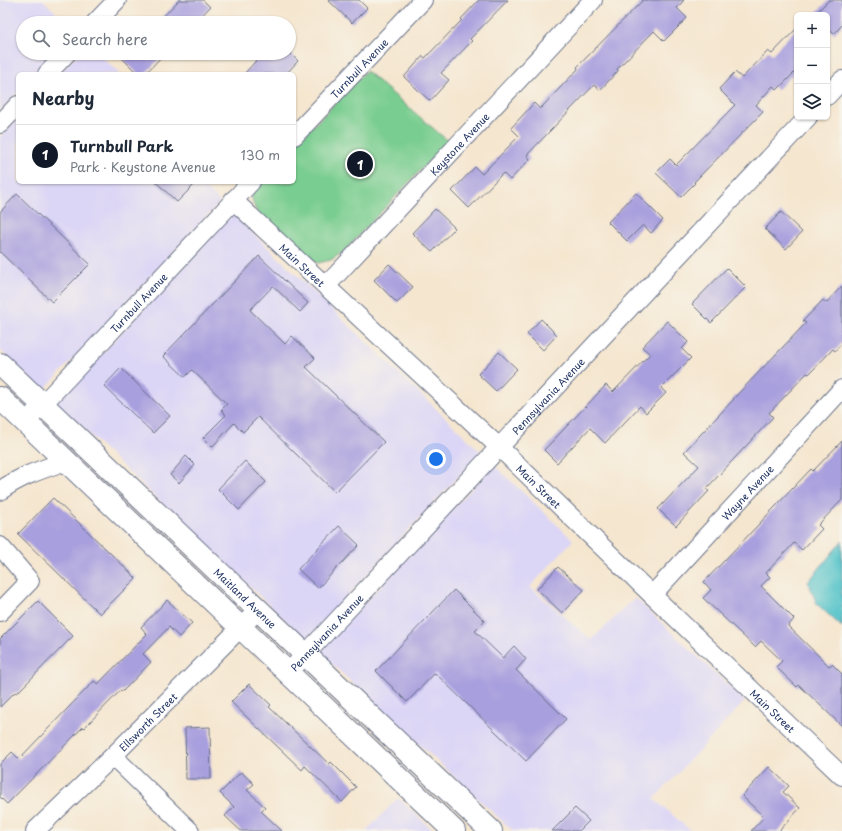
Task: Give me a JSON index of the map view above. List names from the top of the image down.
{
  "streets": {
    "main road": ["Maitland Avenue"],
    "street": [
      "Turnbull Avenue",
      "Keystone Avenue",
      "Main Street",
      "Pennsylvania Avenue",
      "Wayne Avenue",
      "Ellsworth Street"
    ]
  },
  "crossings": [
    ["Turnbull Avenue", "Main Street"],
    ["Turnbull Avenue", "Maitland Avenue"],
    ["Keystone Avenue", "Main Street"],
    ["Main Street", "Pennsylvania Avenue"],
    ["Main Street", "Wayne Avenue"],
    ["Pennsylvania Avenue", "Maitland Avenue"],
    ["Maitland Avenue", "Ellsworth Street"]
  ],
  "page": {
    "map_buttons": ["+", "−"],
    "search": "Search here",
    "heading": "Nearby",
    "list": [
      {
        "mark": "1",
        "name": "Turnbull Park",
        "note": "Park · Keystone Avenue",
        "value": "130 m"
      }
    ],
    "pins": "1"
  }
}
